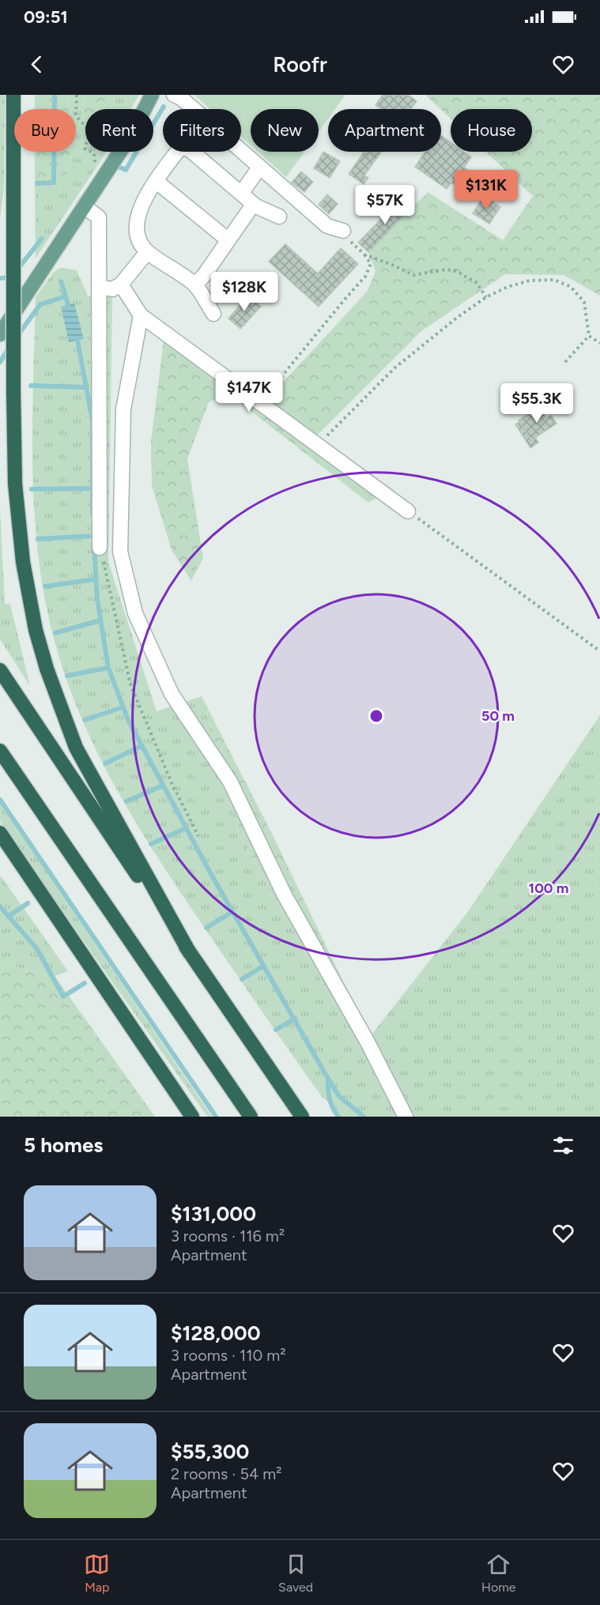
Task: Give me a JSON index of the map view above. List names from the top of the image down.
{
  "page": {
    "status": "09:51",
    "header": "Roofr",
    "chip": [
      "Buy",
      "Rent",
      "Filters",
      "New",
      "Apartment",
      "House"
    ],
    "price": [
      "$131K",
      "$57K",
      "$128K",
      "$147K",
      "$55.3K"
    ],
    "heading": "5 homes",
    "list": [
      {
        "name": "$131,000",
        "note": "3 rooms · 116 m² · Apartment"
      },
      {
        "name": "$128,000",
        "note": "3 rooms · 110 m² · Apartment"
      },
      {
        "name": "$55,300",
        "note": "2 rooms · 54 m² · Apartment"
      }
    ],
    "tabs": ["Map", "Saved", "Home"]
  },
  "rings": ["50 m", "100 m"]
}
